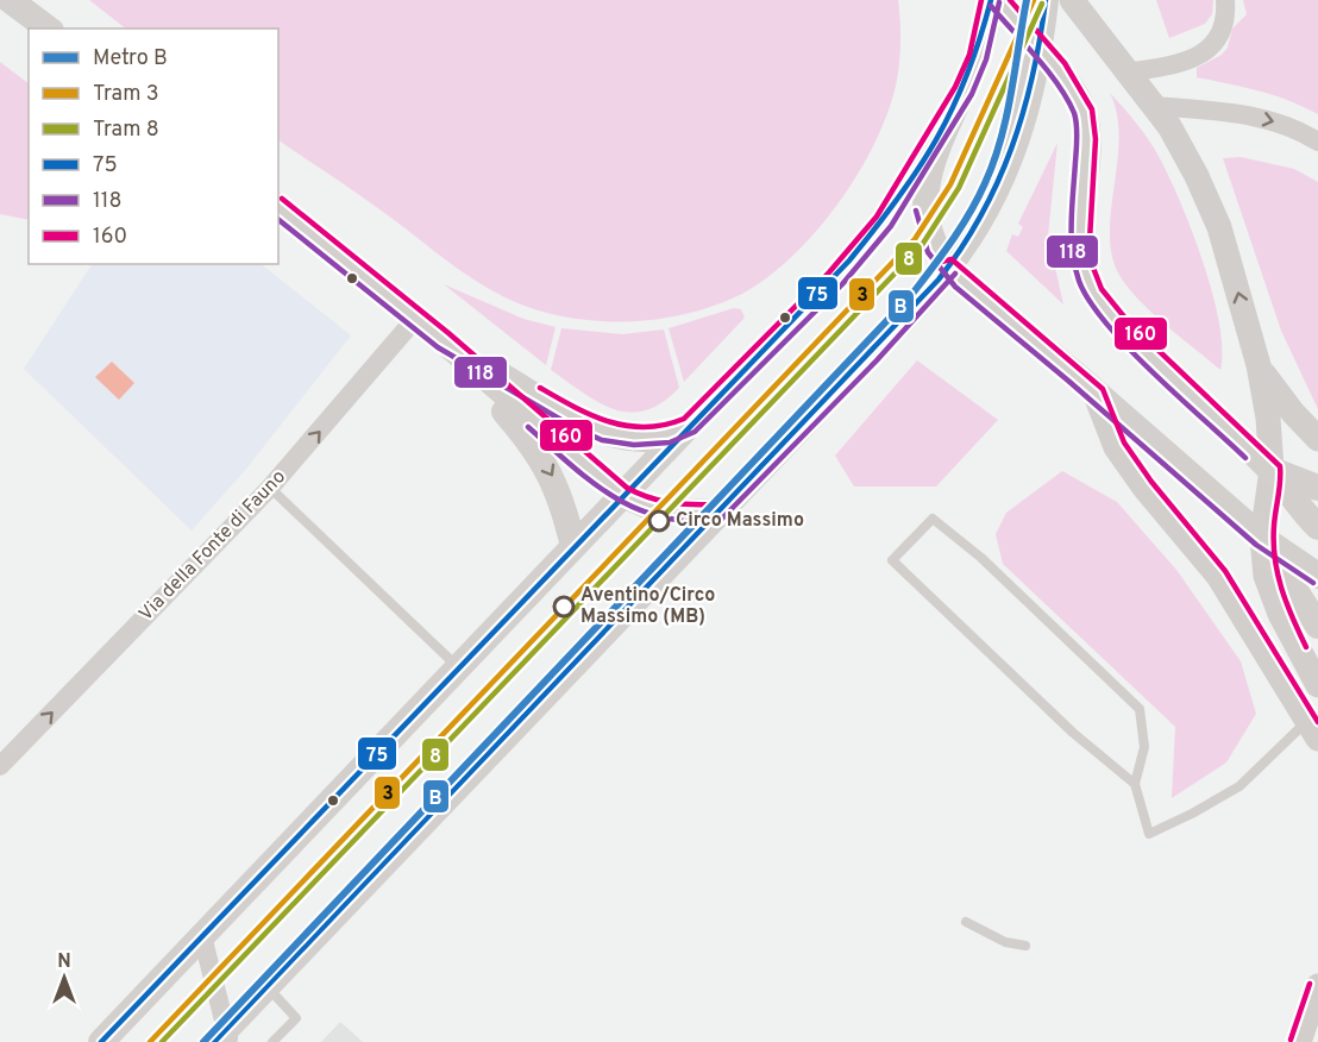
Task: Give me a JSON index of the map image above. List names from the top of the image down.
{
  "streets": {
    "street": ["Via della Fonte di Fauno"]
  },
  "one_way": ["Via della Fonte di Fauno"],
  "places": ["Circo Massimo", "Aventino/Circo Massimo (MB)"],
  "lines": [
    "metro line B",
    "tram line 3",
    "transit line 75",
    "transit line 160",
    "transit line 118",
    "tram line 8"
  ],
  "legend": [
    "Metro B",
    "Tram 3",
    "Tram 8",
    "75",
    "118",
    "160"
  ],
  "north": "top"
}
